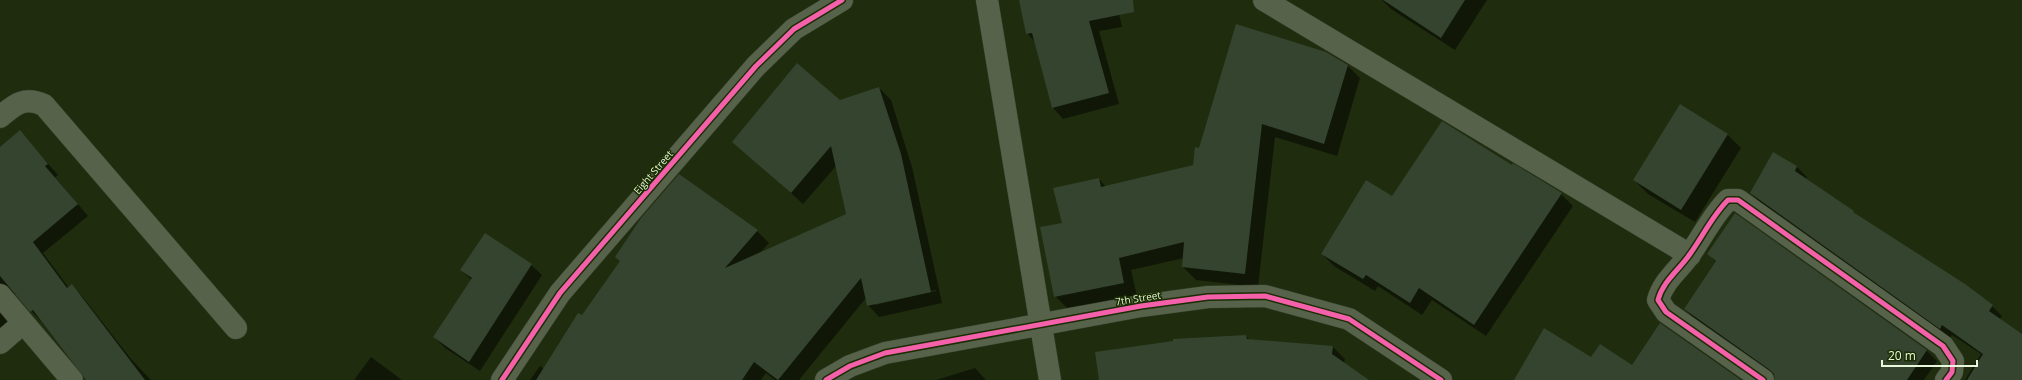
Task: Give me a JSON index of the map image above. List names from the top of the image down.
{
  "streets": {
    "street": ["Eight Street", "7th Street"]
  },
  "scale_bar": "20 m"
}
